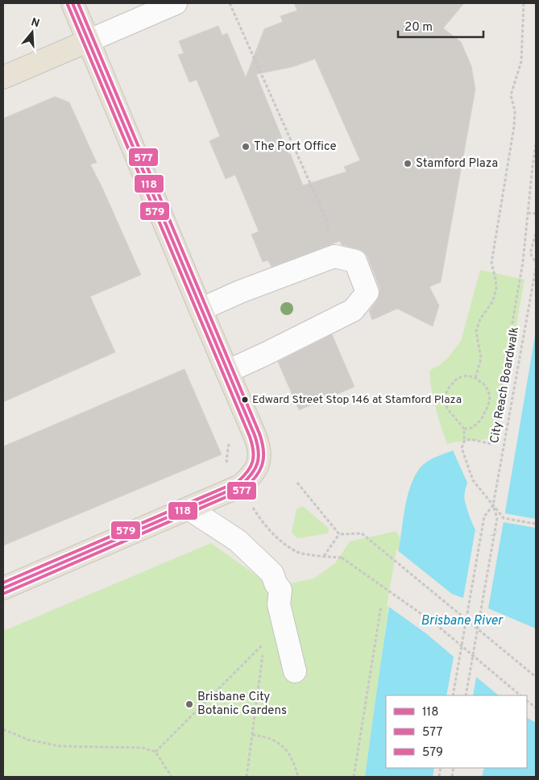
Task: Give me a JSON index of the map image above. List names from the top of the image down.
{
  "streets": {
    "path": ["City Reach Boardwalk"]
  },
  "water": ["Brisbane River"],
  "places": [
    "The Port Office",
    "Stamford Plaza",
    "Edward Street Stop 146 at Stamford Plaza",
    "Brisbane City Botanic Gardens"
  ],
  "lines": ["transit line 118", "transit line 577", "transit line 579"],
  "legend": ["118", "577", "579"],
  "scale_bar": "20 m",
  "north": "top"
}
